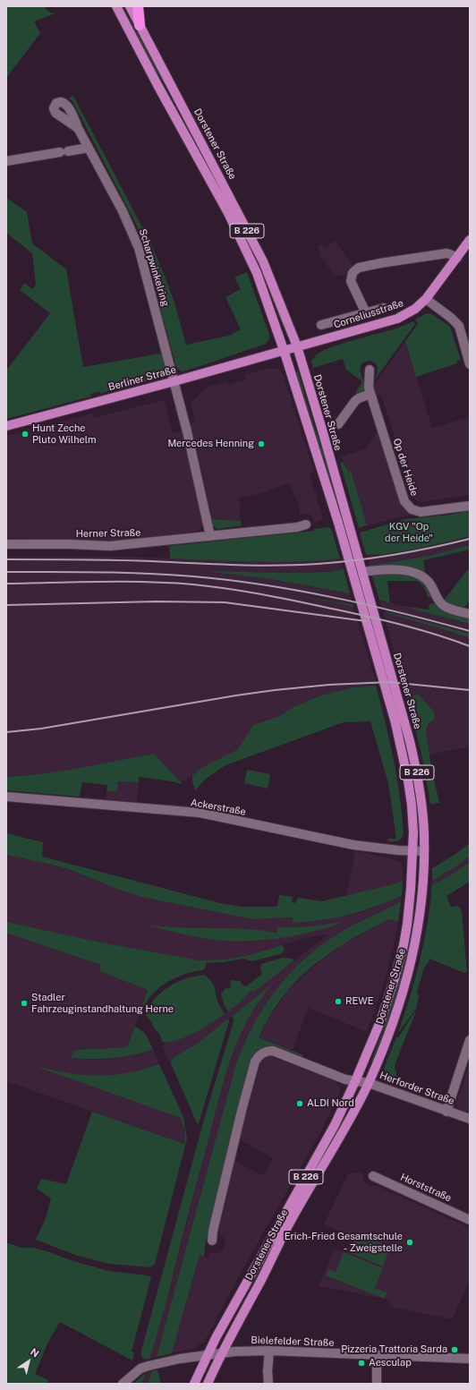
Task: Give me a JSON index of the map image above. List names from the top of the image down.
{
  "streets": {
    "main road": [
      "Dorstener Straße",
      "B 226",
      "Corneliusstraße",
      "Berliner Straße"
    ],
    "street": [
      "Scharpwinkelring",
      "Op der Heide",
      "Herner Straße",
      "Ackerstraße",
      "Herforder Straße",
      "Horststraße",
      "Bielefelder Straße"
    ]
  },
  "crossings": [
    ["Dorstener Straße", "Corneliusstraße"],
    ["Dorstener Straße", "Berliner Straße"],
    ["Dorstener Straße", "Ackerstraße"],
    ["Dorstener Straße", "Herforder Straße"],
    ["Dorstener Straße", "Bielefelder Straße"],
    ["Scharpwinkelring", "Berliner Straße"],
    ["Corneliusstraße", "Berliner Straße"]
  ],
  "parks": ["KGV \"Op der Heide\""],
  "places": [
    "Hunt Zeche Pluto Wilhelm",
    "Mercedes Henning",
    "REWE",
    "Stadler Fahrzeuginstandhaltung Herne",
    "ALDI Nord",
    "Erich-Fried Gesamtschule - Zweigstelle",
    "Pizzeria Trattoria Sarda",
    "Aesculap"
  ],
  "north": "top right"
}
